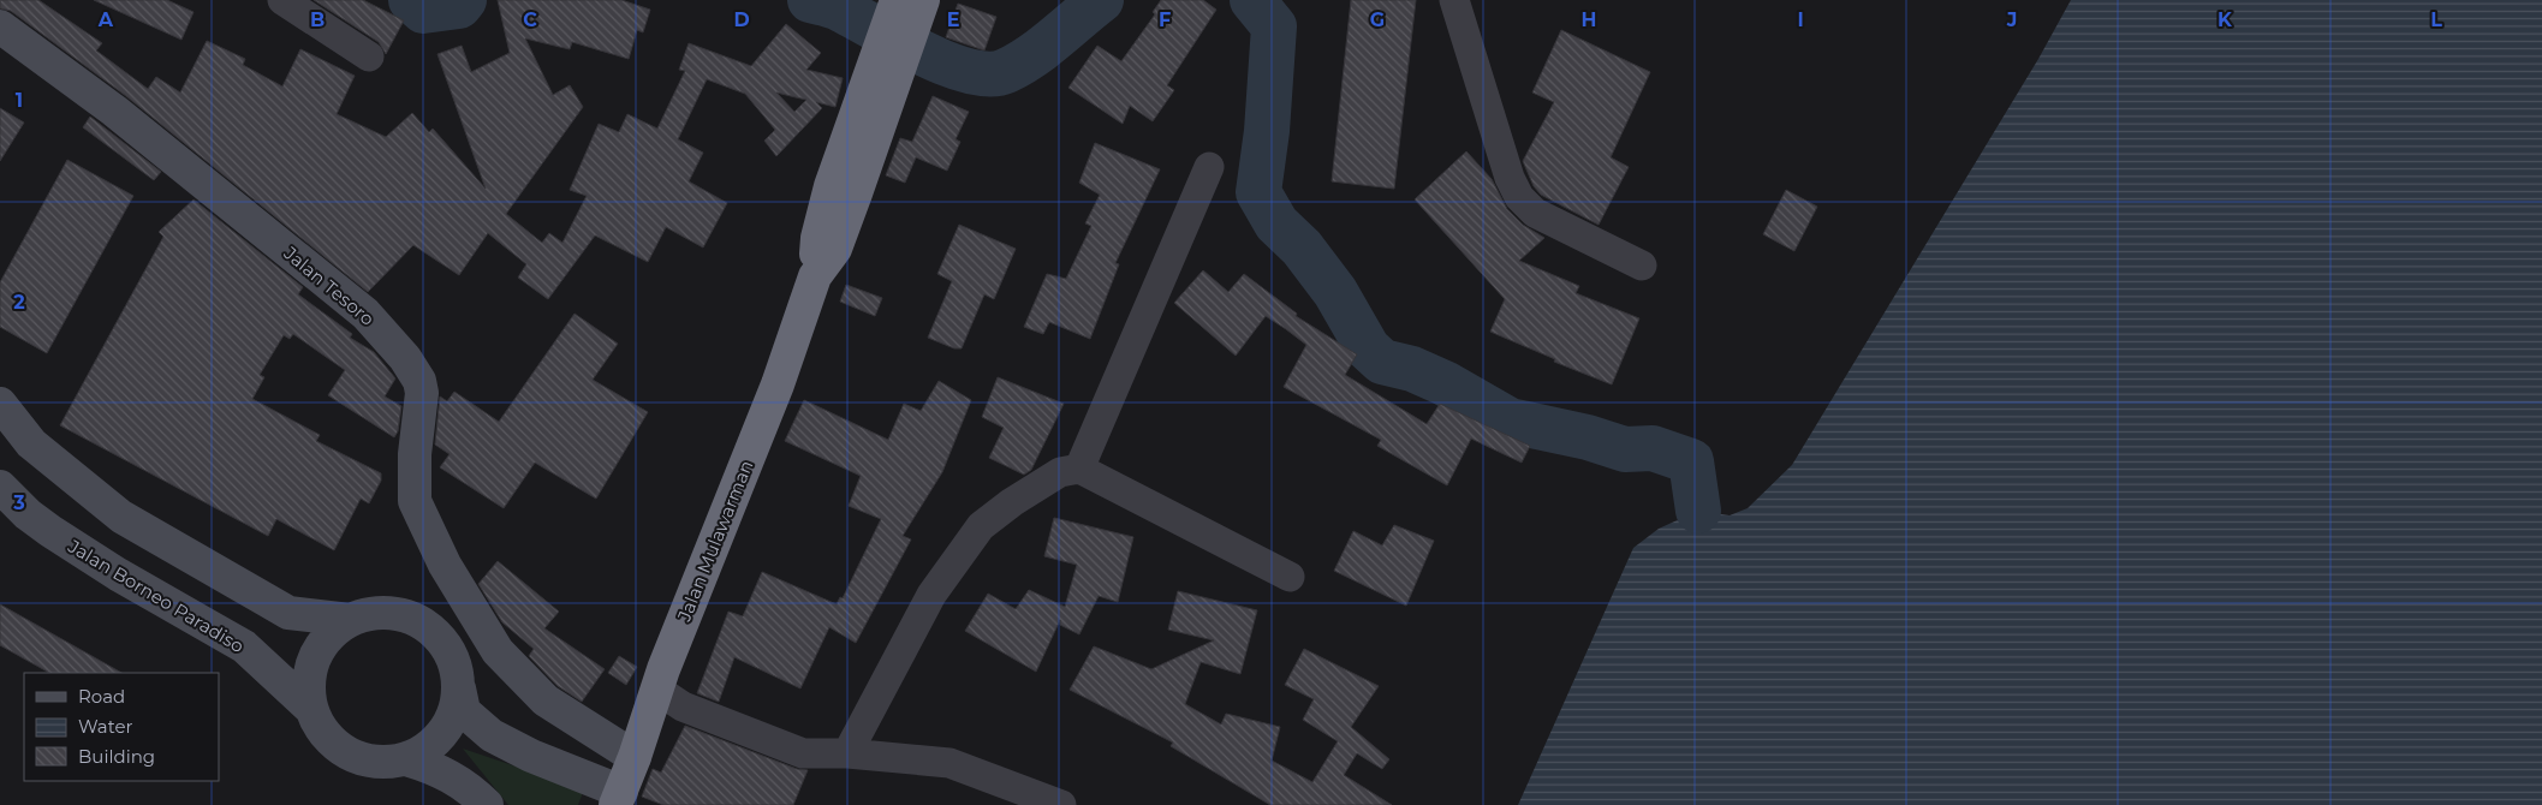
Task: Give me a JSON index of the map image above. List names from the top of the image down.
{
  "streets": {
    "highway": ["Jalan Mulawarman"],
    "street": ["Jalan Tesoro", "Jalan Borneo Paradiso"]
  },
  "crossings": [
    ["Jalan Tesoro", "Jalan Mulawarman"]
  ],
  "legend": ["Road", "Water", "Building"],
  "grid": {
    "columns": [
      "A",
      "B",
      "C",
      "D",
      "E",
      "F",
      "G",
      "H",
      "I",
      "J",
      "K",
      "L"
    ],
    "rows": ["1", "2", "3"]
  }
}
